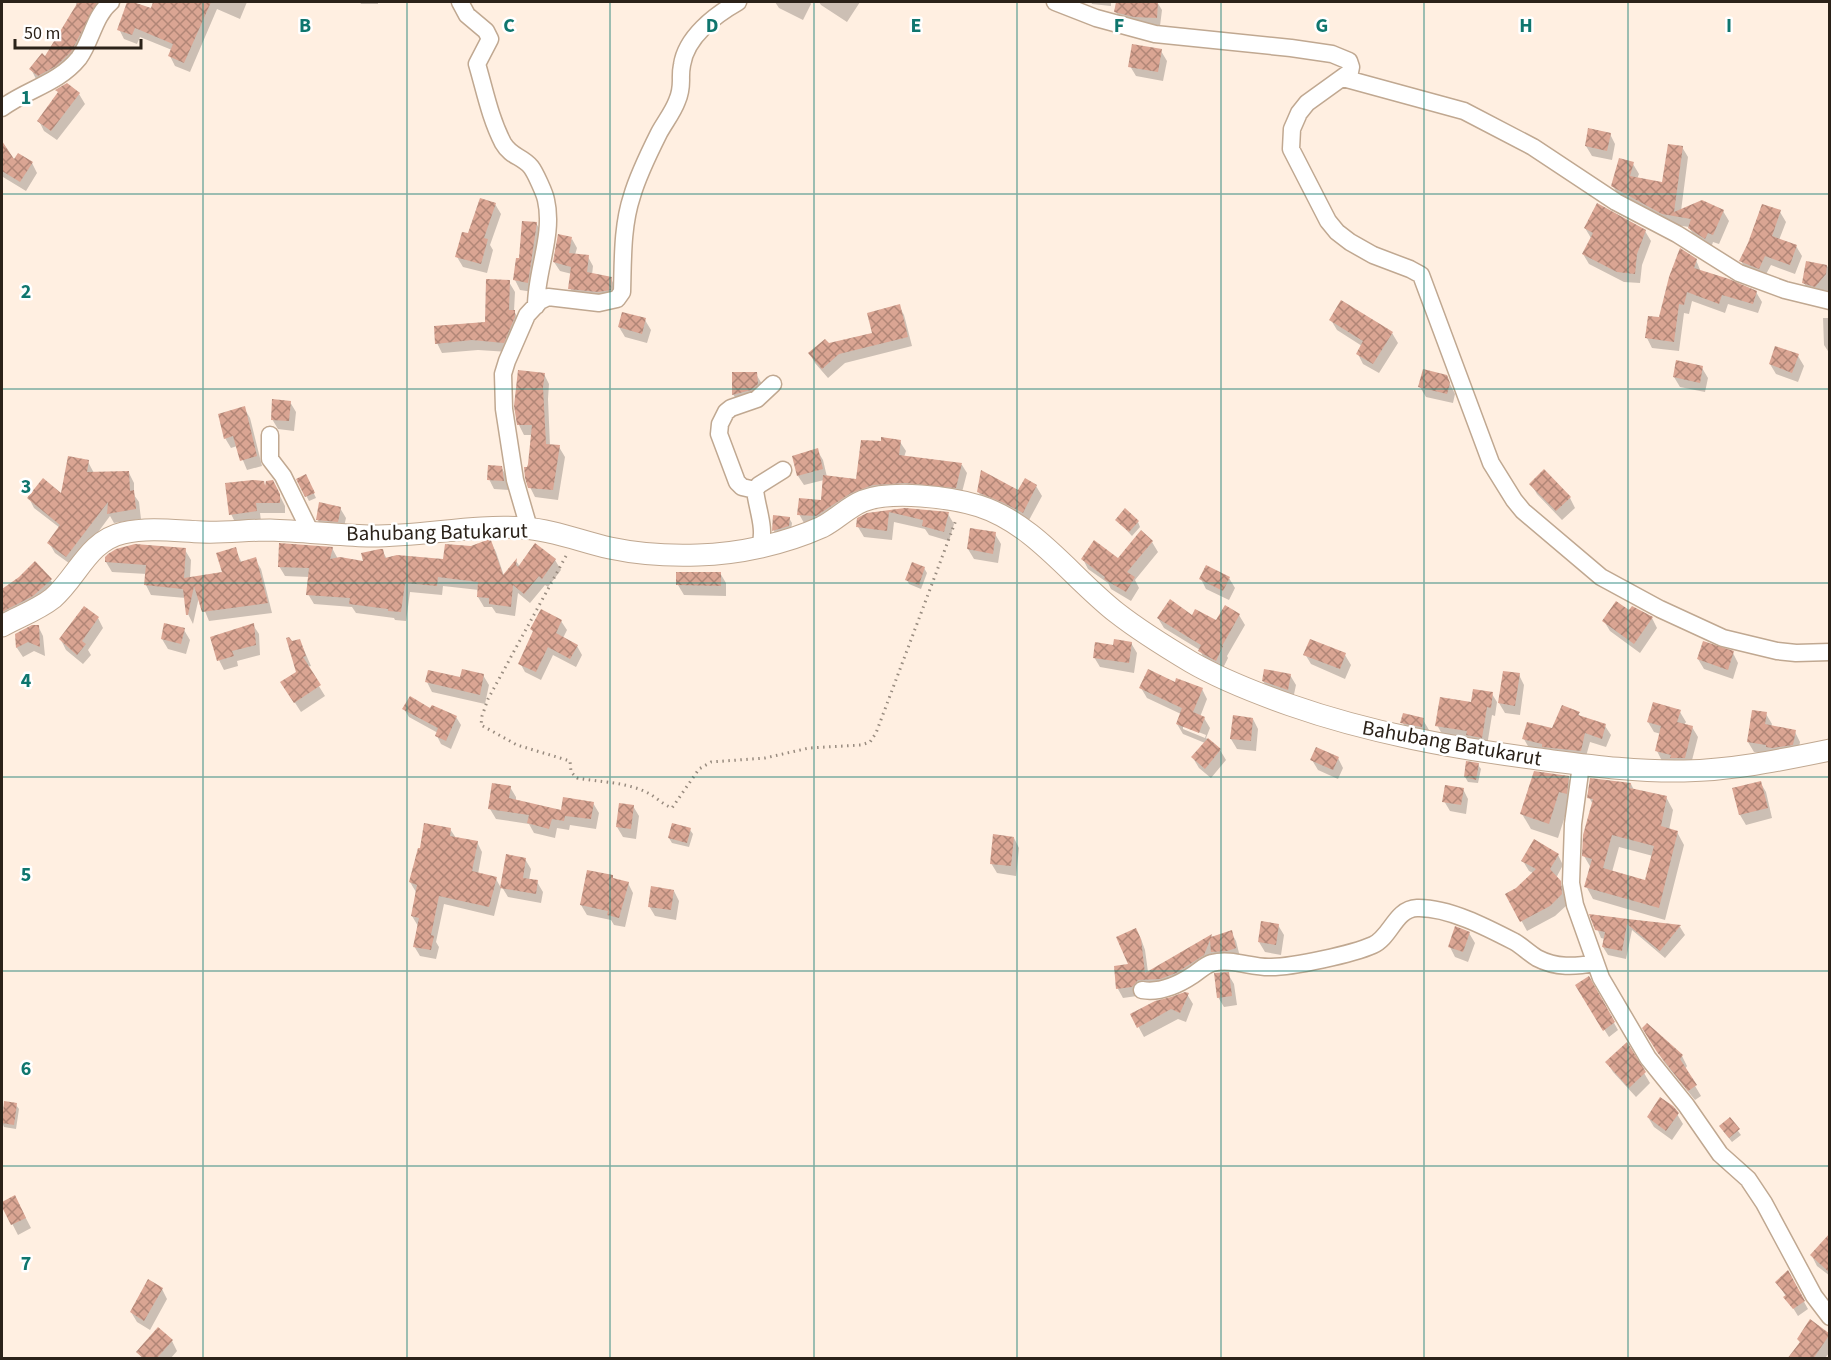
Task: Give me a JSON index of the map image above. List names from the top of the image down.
{
  "streets": {
    "street": ["Bahubang Batukarut"]
  },
  "scale_bar": "50 m",
  "grid": {
    "columns": [
      "B",
      "C",
      "D",
      "E",
      "F",
      "G",
      "H",
      "I"
    ],
    "rows": [
      "1",
      "2",
      "3",
      "4",
      "5",
      "6",
      "7"
    ]
  }
}
